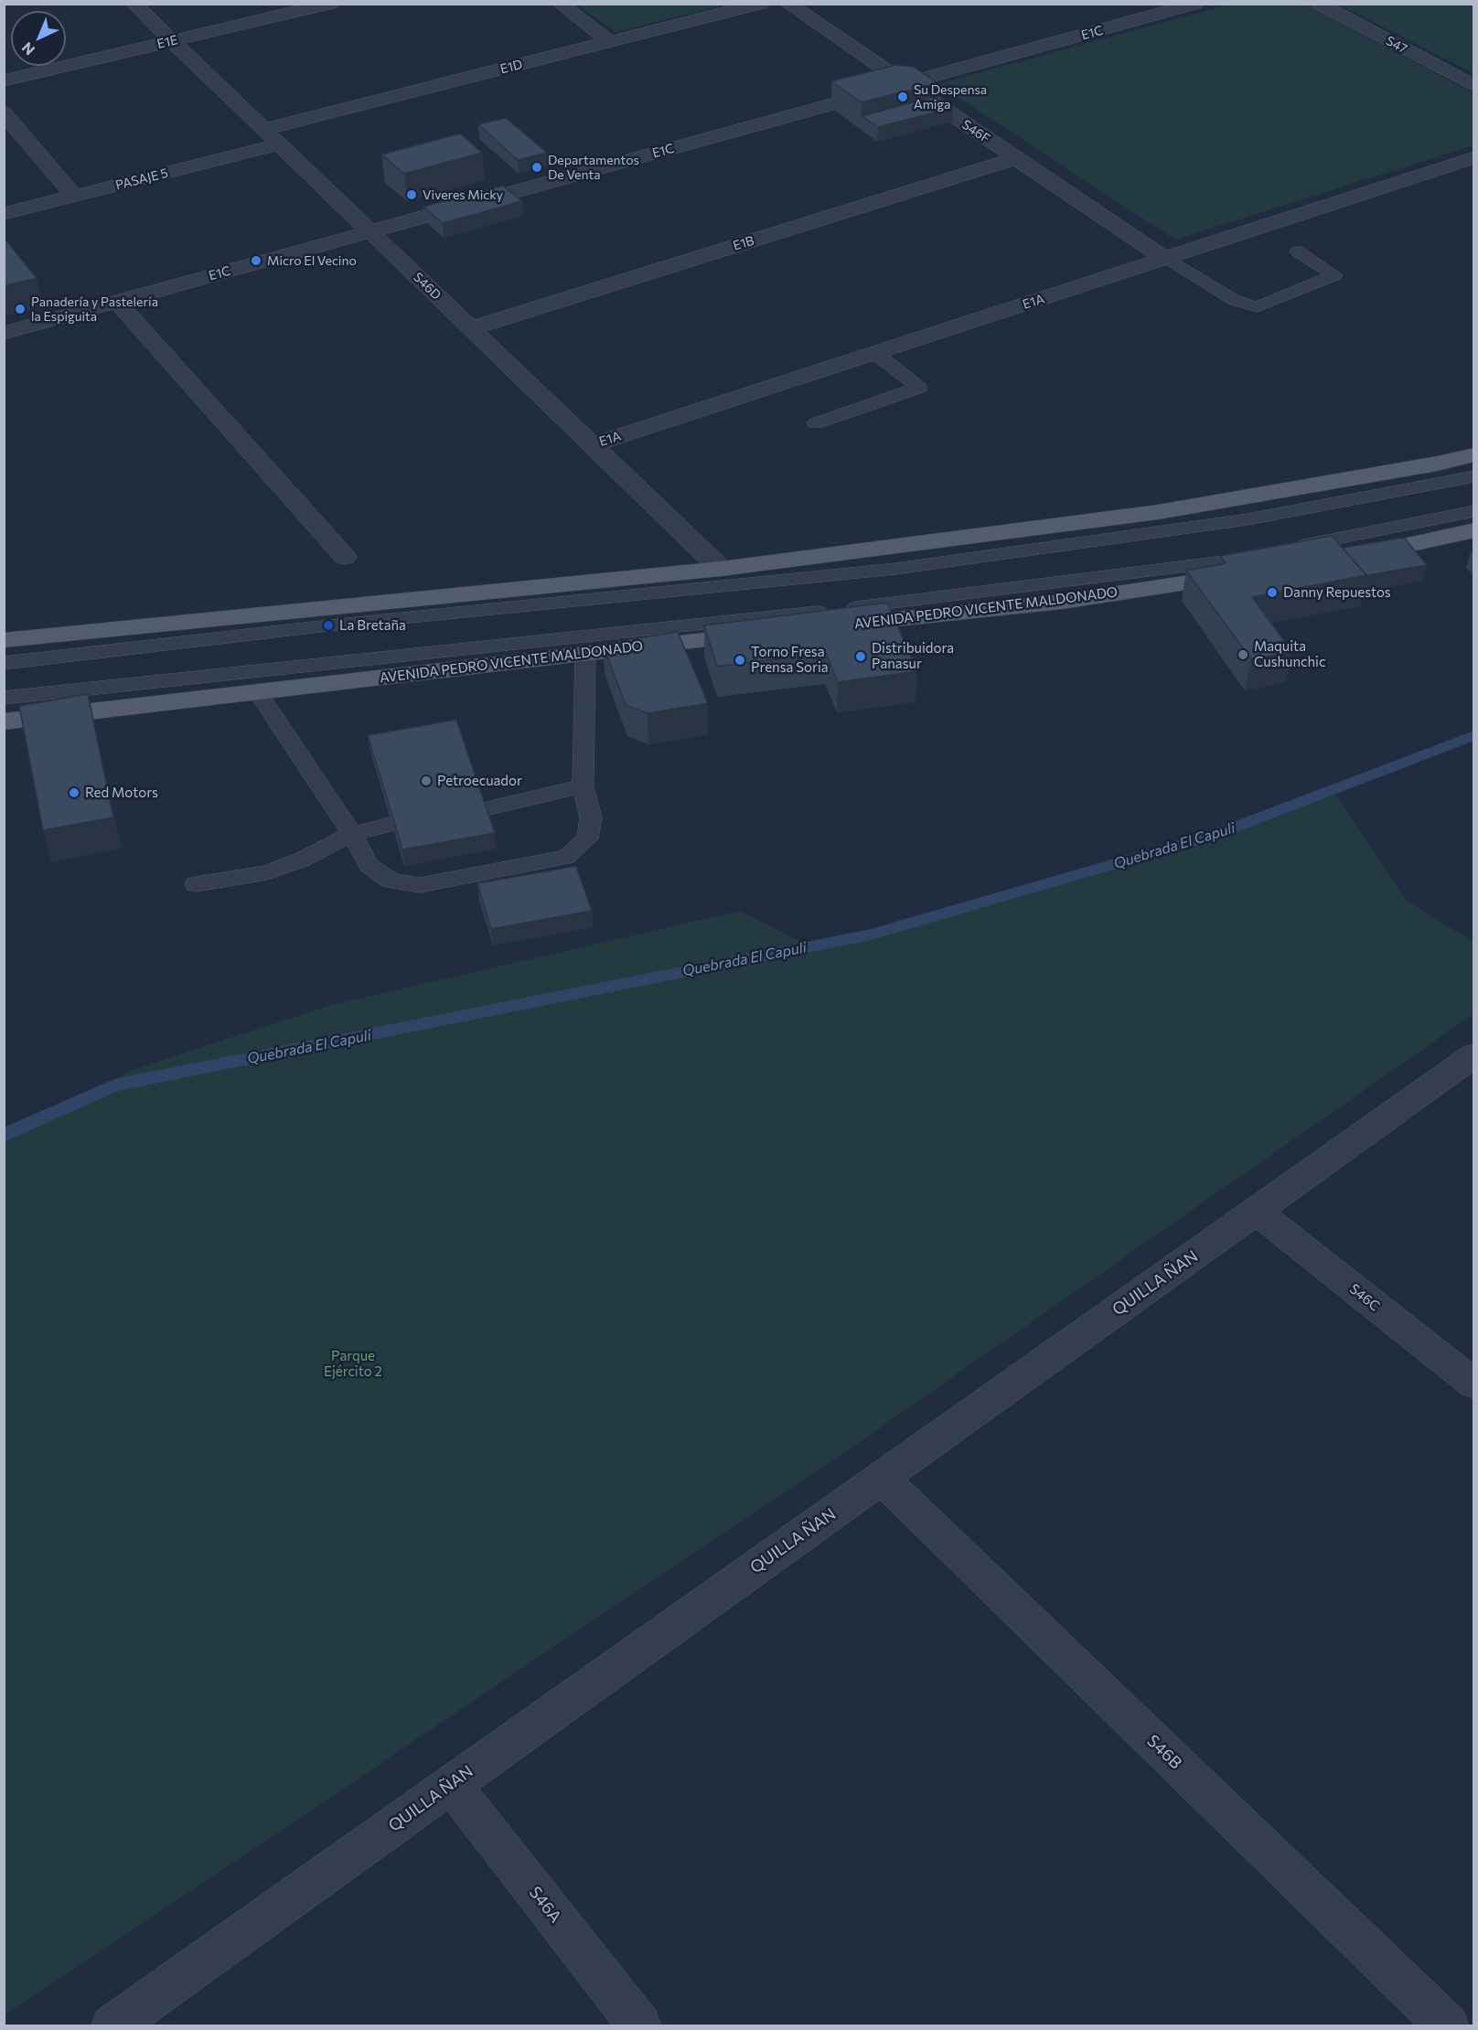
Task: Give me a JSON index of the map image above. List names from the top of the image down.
{
  "streets": {
    "main road": ["AVENIDA PEDRO VICENTE MALDONADO"],
    "street": [
      "E1C",
      "E1E",
      "S47",
      "E1D",
      "S46F",
      "PASAJE 5",
      "E1B",
      "S46D",
      "E1A",
      "QUILLA ÑAN",
      "S46C",
      "S46B",
      "S46A"
    ]
  },
  "crossings": [
    ["E1C", "S46F"],
    ["E1C", "S46D"],
    ["E1E", "S46D"],
    ["E1D", "S46D"],
    ["S46F", "E1B"],
    ["S46F", "E1A"],
    ["PASAJE 5", "S46D"],
    ["E1B", "S46D"],
    ["S46D", "E1A"],
    ["QUILLA ÑAN", "S46C"],
    ["QUILLA ÑAN", "S46B"],
    ["QUILLA ÑAN", "S46A"]
  ],
  "water": ["Quebrada El Capuli"],
  "parks": ["Parque Ejército 2"],
  "places": [
    "Su Despensa Amiga",
    "Departamentos De Venta",
    "Viveres Micky",
    "Micro El Vecino",
    "Panadería y Pastelería la Espiguita",
    "Danny Repuestos",
    "La Bretaña",
    "Maquita Cushunchic",
    "Distribuidora Panasur",
    "Torno Fresa Prensa Soria",
    "Petroecuador",
    "Red Motors"
  ],
  "north": "bottom left"
}
